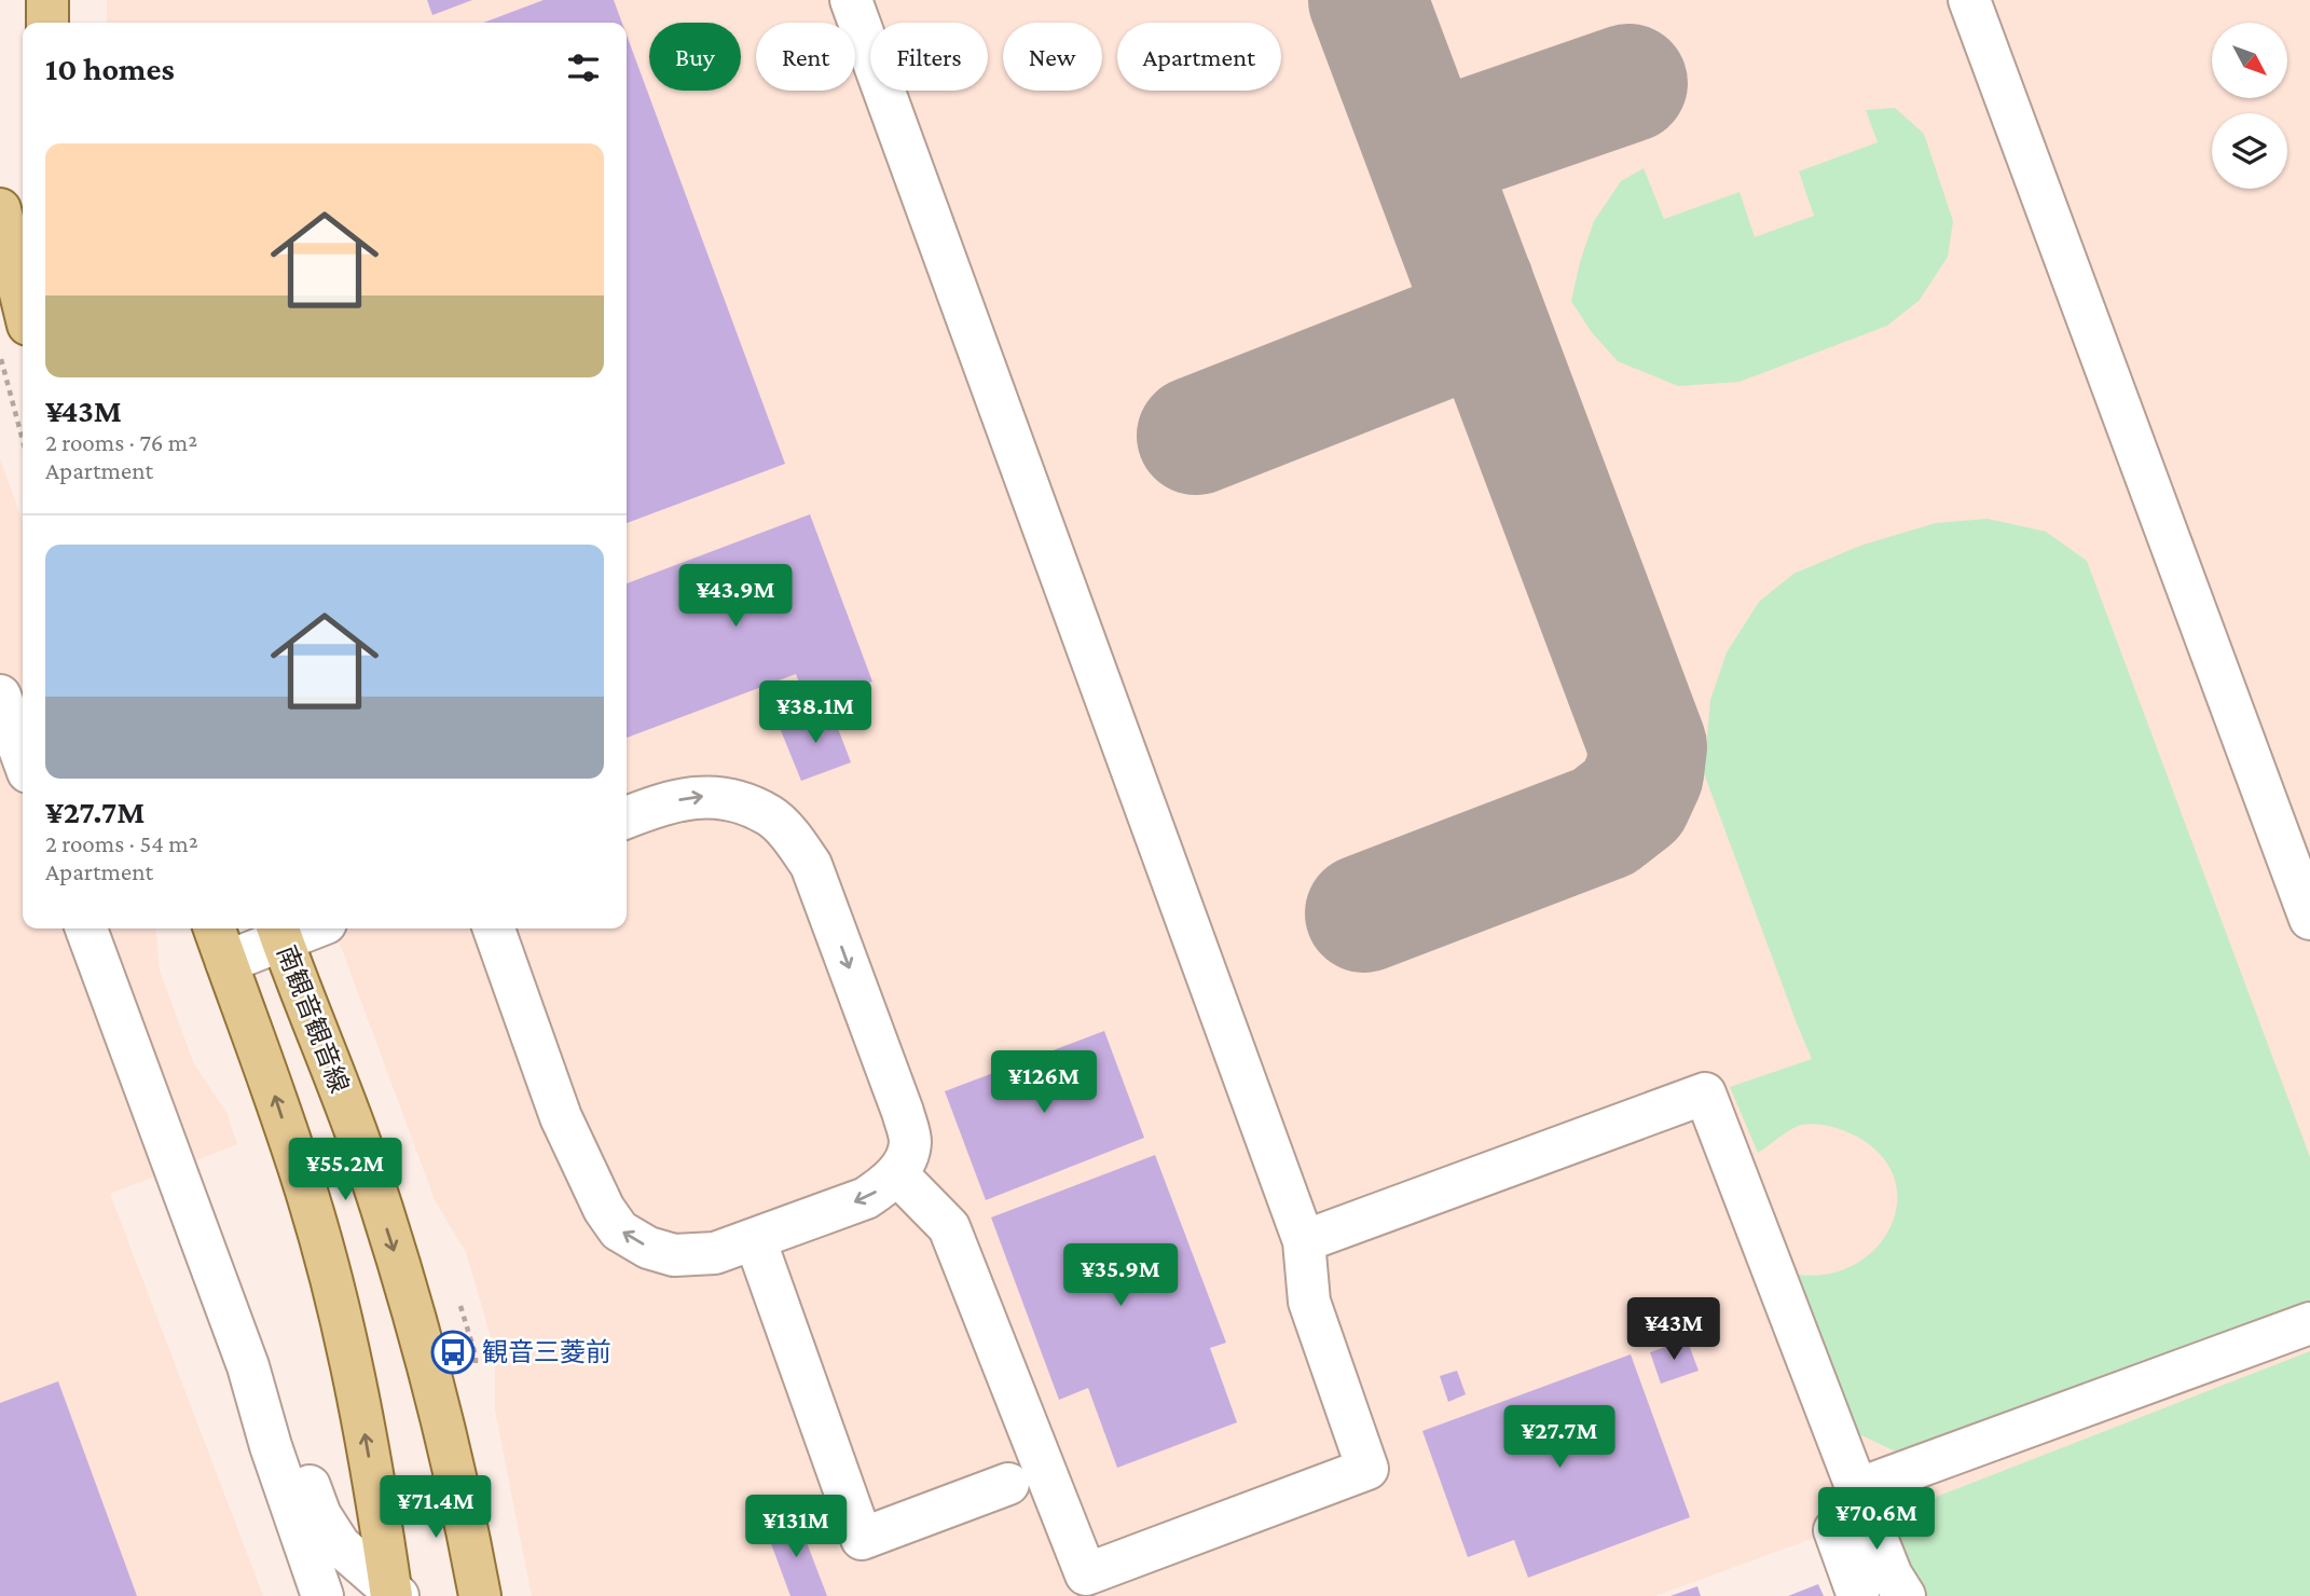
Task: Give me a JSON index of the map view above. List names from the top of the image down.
{
  "streets": {
    "main road": ["南観音観音線"]
  },
  "places": {
    "bus stop": ["観音三菱前"]
  },
  "north": "bottom right",
  "page": {
    "chip": [
      "Buy",
      "Rent",
      "Filters",
      "New",
      "Apartment"
    ],
    "heading": "10 homes",
    "list": [
      {
        "name": "¥43M",
        "note": "2 rooms · 76 m² · Apartment"
      },
      {
        "name": "¥27.7M",
        "note": "2 rooms · 54 m² · Apartment"
      }
    ],
    "price": [
      "¥43.9M",
      "¥38.1M",
      "¥126M",
      "¥55.2M",
      "¥35.9M",
      "¥43M",
      "¥27.7M",
      "¥71.4M",
      "¥70.6M",
      "¥131M"
    ]
  }
}
